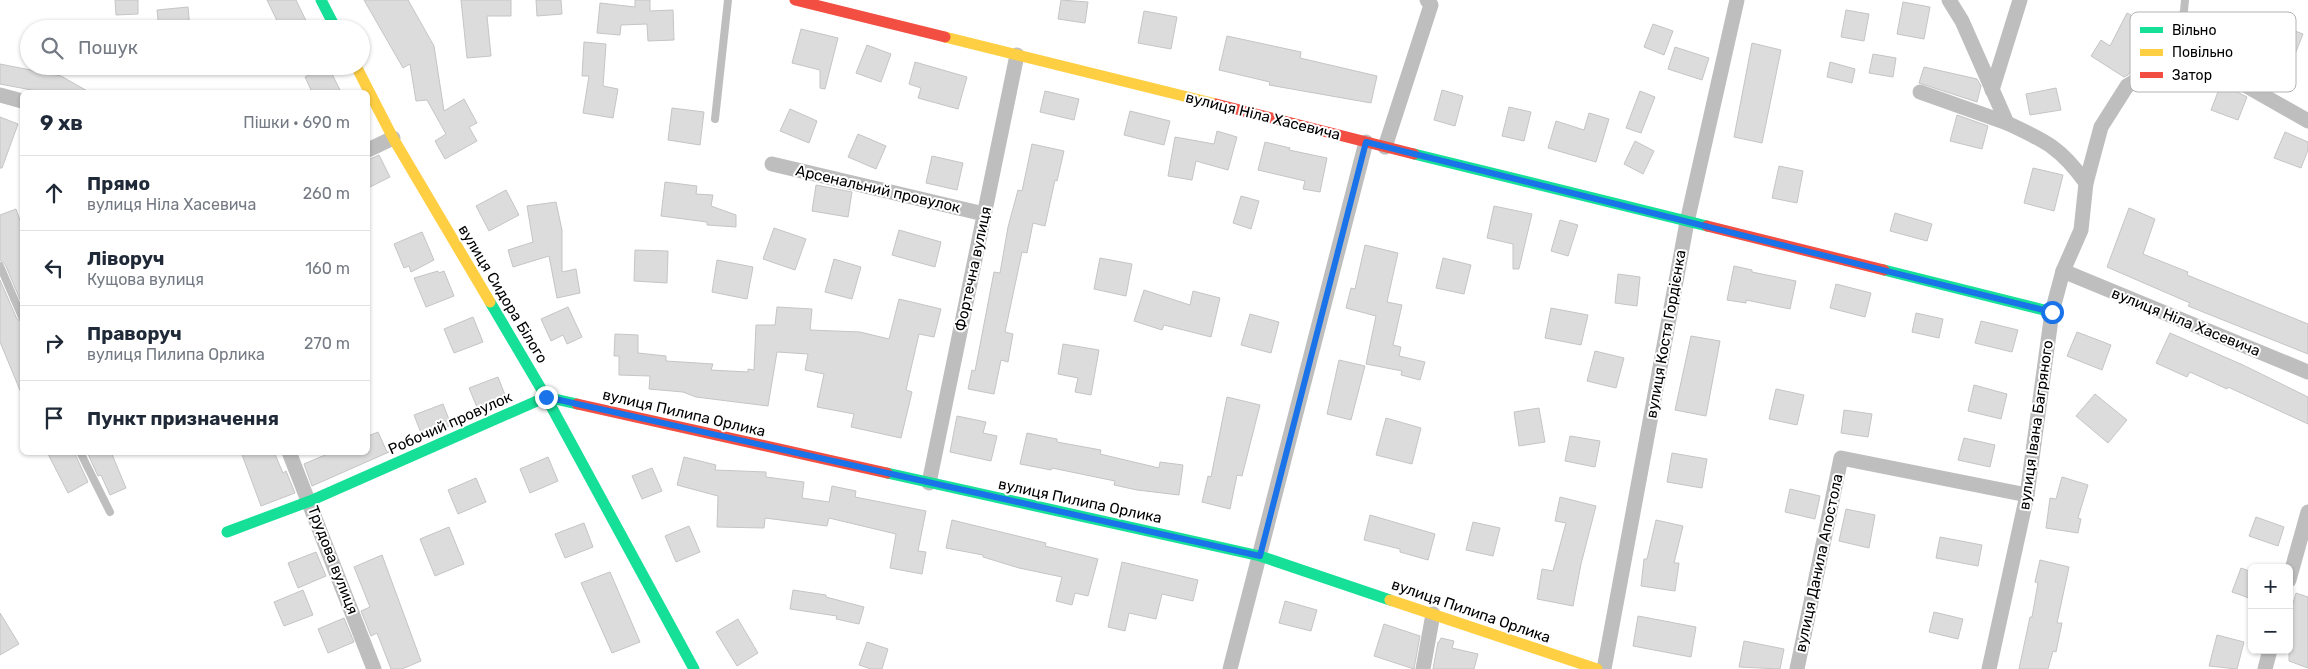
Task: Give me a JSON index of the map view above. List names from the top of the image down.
{
  "streets": {
    "street": [
      "вулиця Ніла Хасевича",
      "Арсенальний провулок",
      "Фортечна вулиця",
      "вулиця Сидора Білого",
      "вулиця Костя Гордієнка",
      "вулиця Пилипа Орлика",
      "Робочий провулок",
      "вулиця Івана Багряного",
      "Трудова вулиця",
      "вулиця Данила Апостола"
    ]
  },
  "crossings": [
    ["вулиця Ніла Хасевича", "Фортечна вулиця"],
    ["вулиця Ніла Хасевича", "вулиця Костя Гордієнка"],
    ["вулиця Ніла Хасевича", "вулиця Івана Багряного"],
    ["Арсенальний провулок", "Фортечна вулиця"],
    ["Фортечна вулиця", "вулиця Пилипа Орлика"],
    ["вулиця Сидора Білого", "вулиця Пилипа Орлика"],
    ["вулиця Сидора Білого", "Робочий провулок"],
    ["вулиця Пилипа Орлика", "Робочий провулок"],
    ["Робочий провулок", "Трудова вулиця"],
    ["вулиця Івана Багряного", "вулиця Данила Апостола"]
  ],
  "legend": ["Вільно", "Повільно", "Затор"],
  "page": {
    "search": "Пошук",
    "heading": ["9 хв", "Пішки · 690 m"],
    "list": [
      ["Прямо", "вулиця Ніла Хасевича", "260 m"],
      ["Ліворуч", "Кущова вулиця", "160 m"],
      ["Праворуч", "вулиця Пилипа Орлика", "270 m"],
      "Пункт призначення"
    ],
    "map_buttons": ["+", "−"]
  }
}
